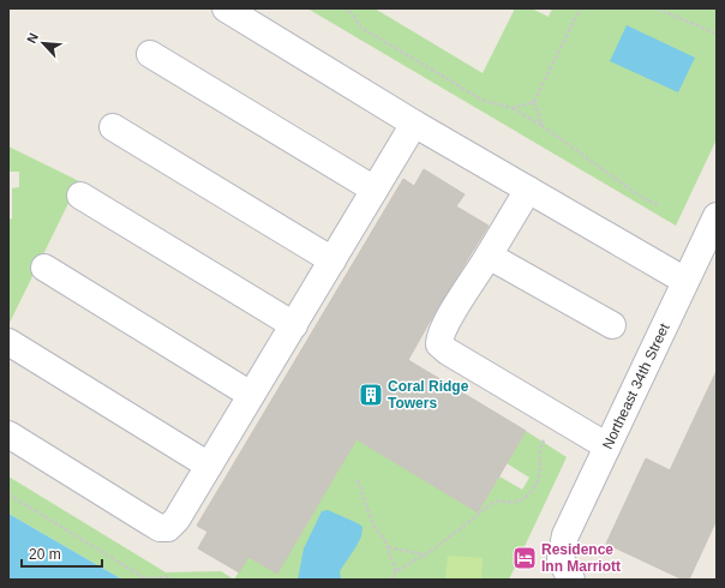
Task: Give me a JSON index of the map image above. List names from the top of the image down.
{
  "streets": {
    "street": ["Northeast 34th Street"]
  },
  "places": {
    "building": ["Coral Ridge Towers"],
    "hotel": ["Residence Inn Marriott"]
  },
  "scale_bar": "20 m",
  "north": "top left"
}
